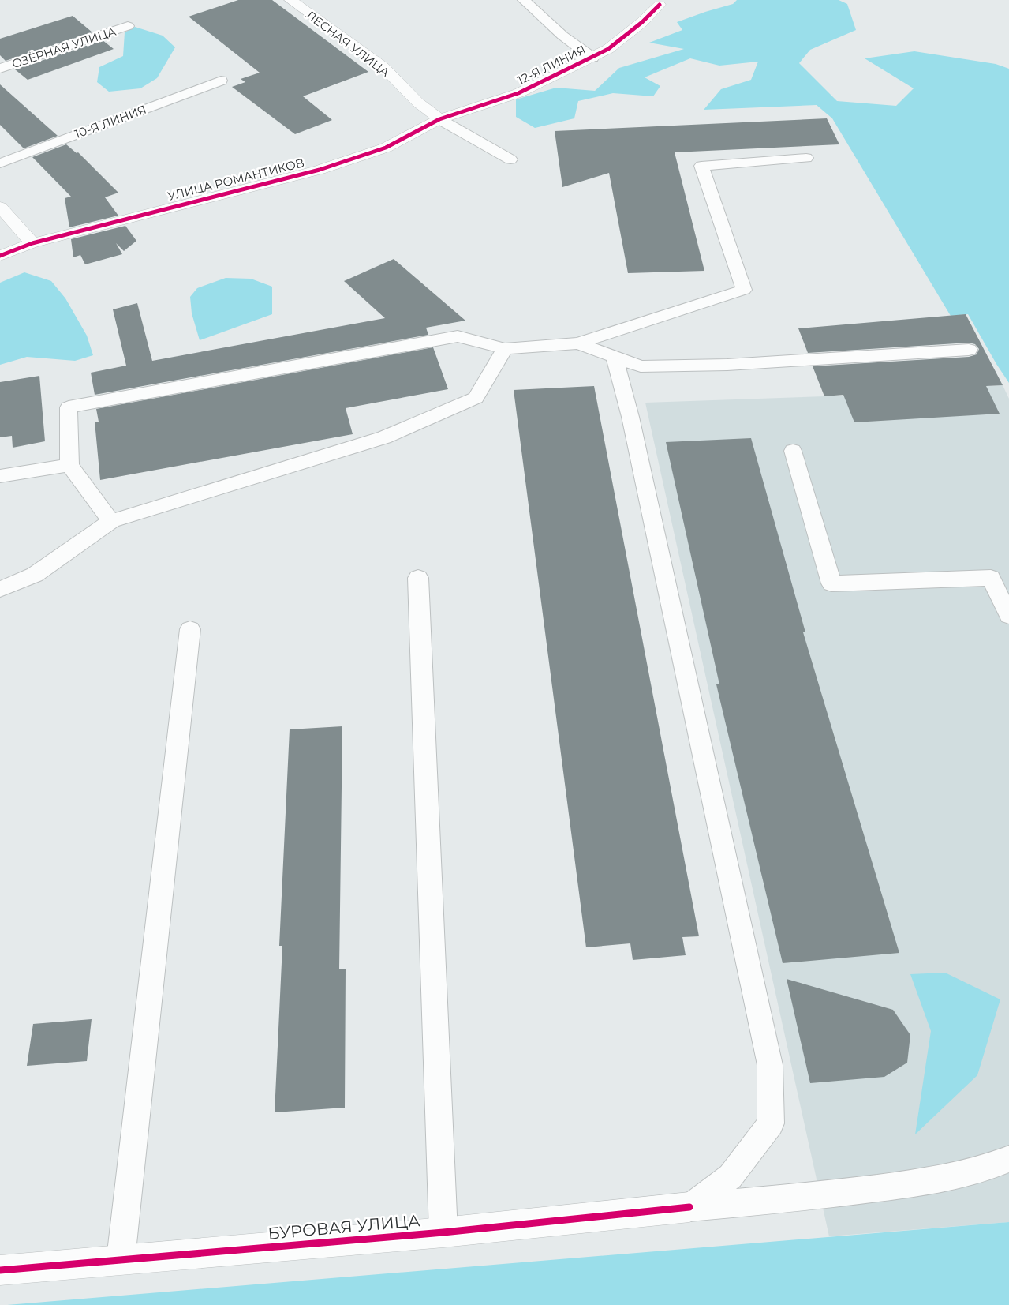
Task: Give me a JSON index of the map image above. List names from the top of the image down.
{
  "streets": {
    "street": [
      "ЛЕСНАЯ УЛИЦА",
      "12-Я ЛИНИЯ",
      "УЛИЦА РОМАНТИКОВ",
      "БУРОВАЯ УЛИЦА"
    ],
    "lane": ["ОЗЁРНАЯ УЛИЦА", "10-Я ЛИНИЯ"]
  },
  "crossings": [
    ["ЛЕСНАЯ УЛИЦА", "12-Я ЛИНИЯ"],
    ["ЛЕСНАЯ УЛИЦА", "УЛИЦА РОМАНТИКОВ"],
    ["12-Я ЛИНИЯ", "УЛИЦА РОМАНТИКОВ"]
  ]
}
